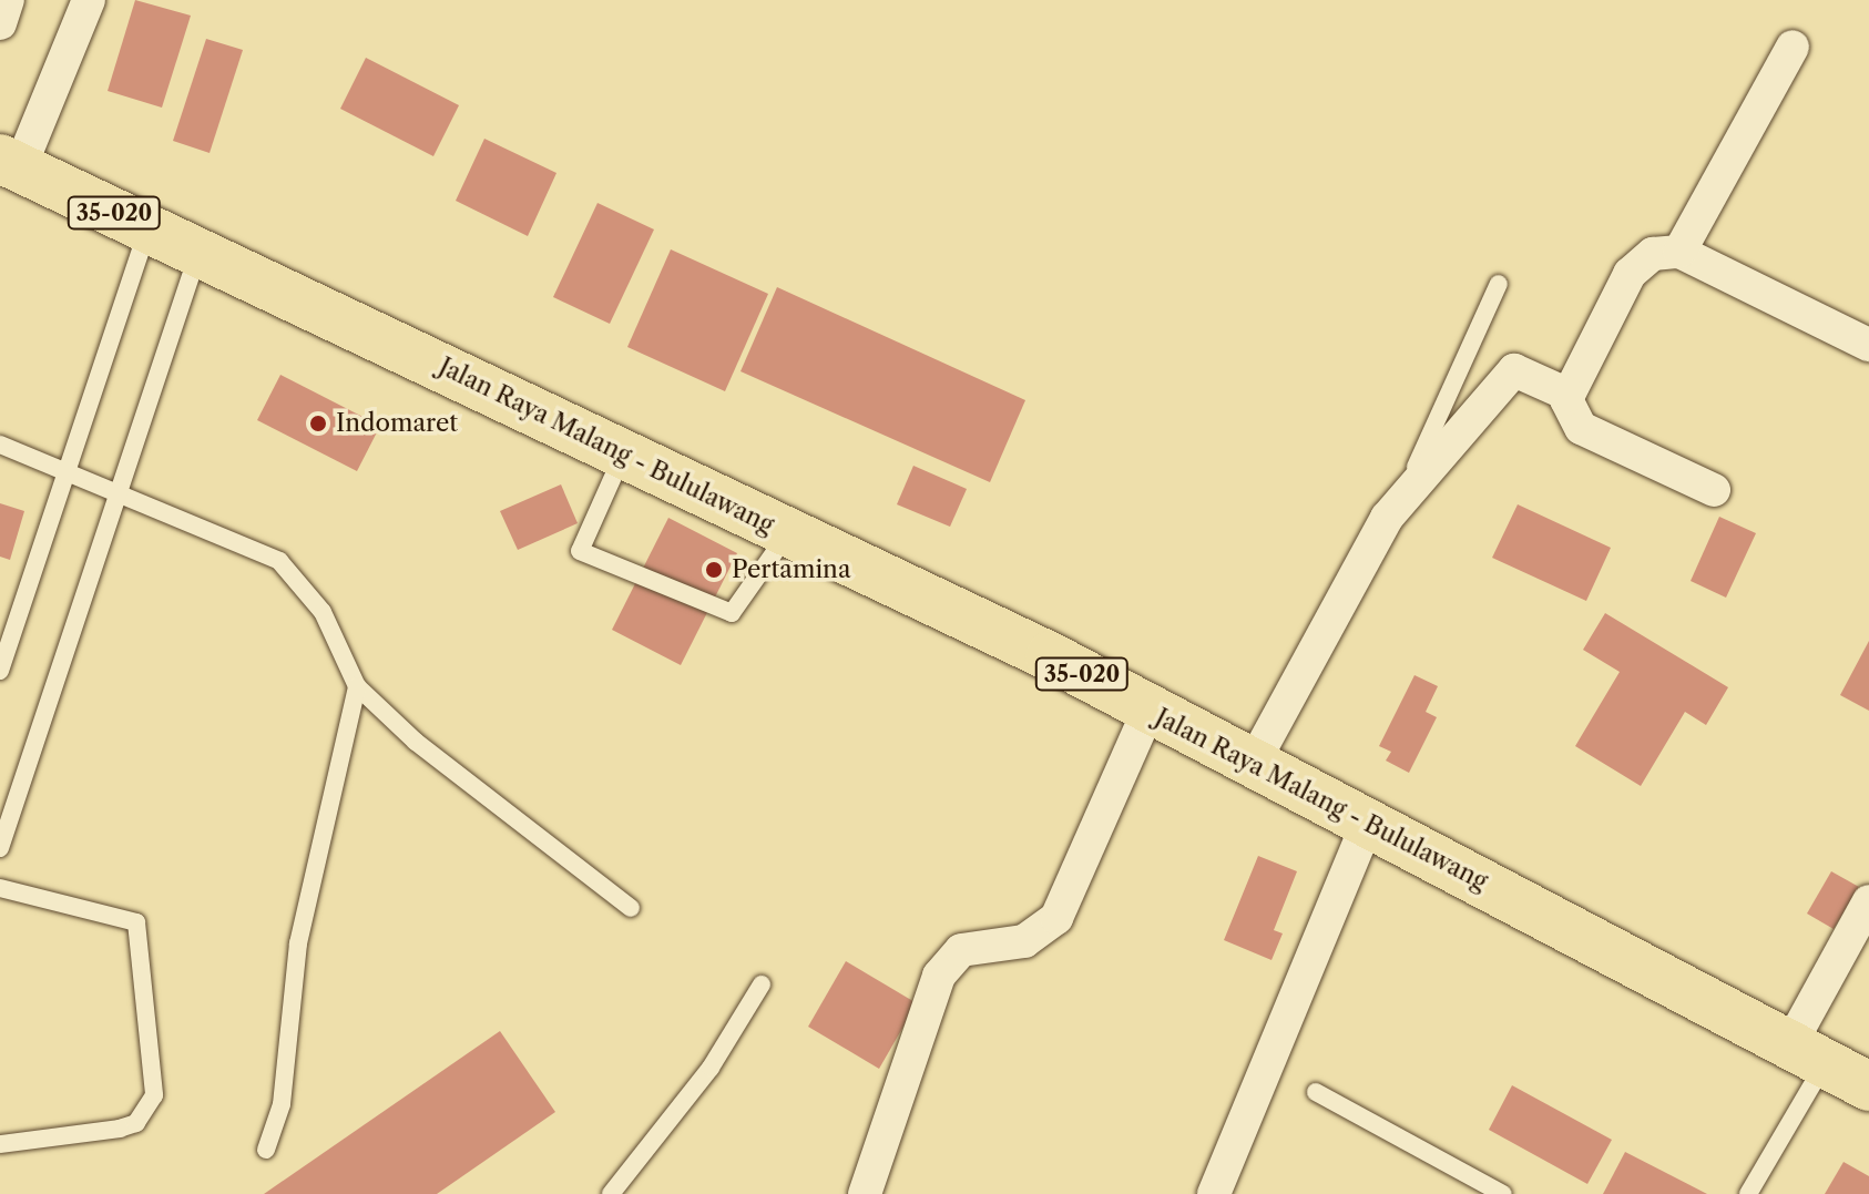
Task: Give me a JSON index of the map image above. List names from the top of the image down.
{
  "streets": {
    "main road": ["35-020", "Jalan Raya Malang - Bululawang"]
  },
  "places": ["Indomaret", "Pertamina"]
}
